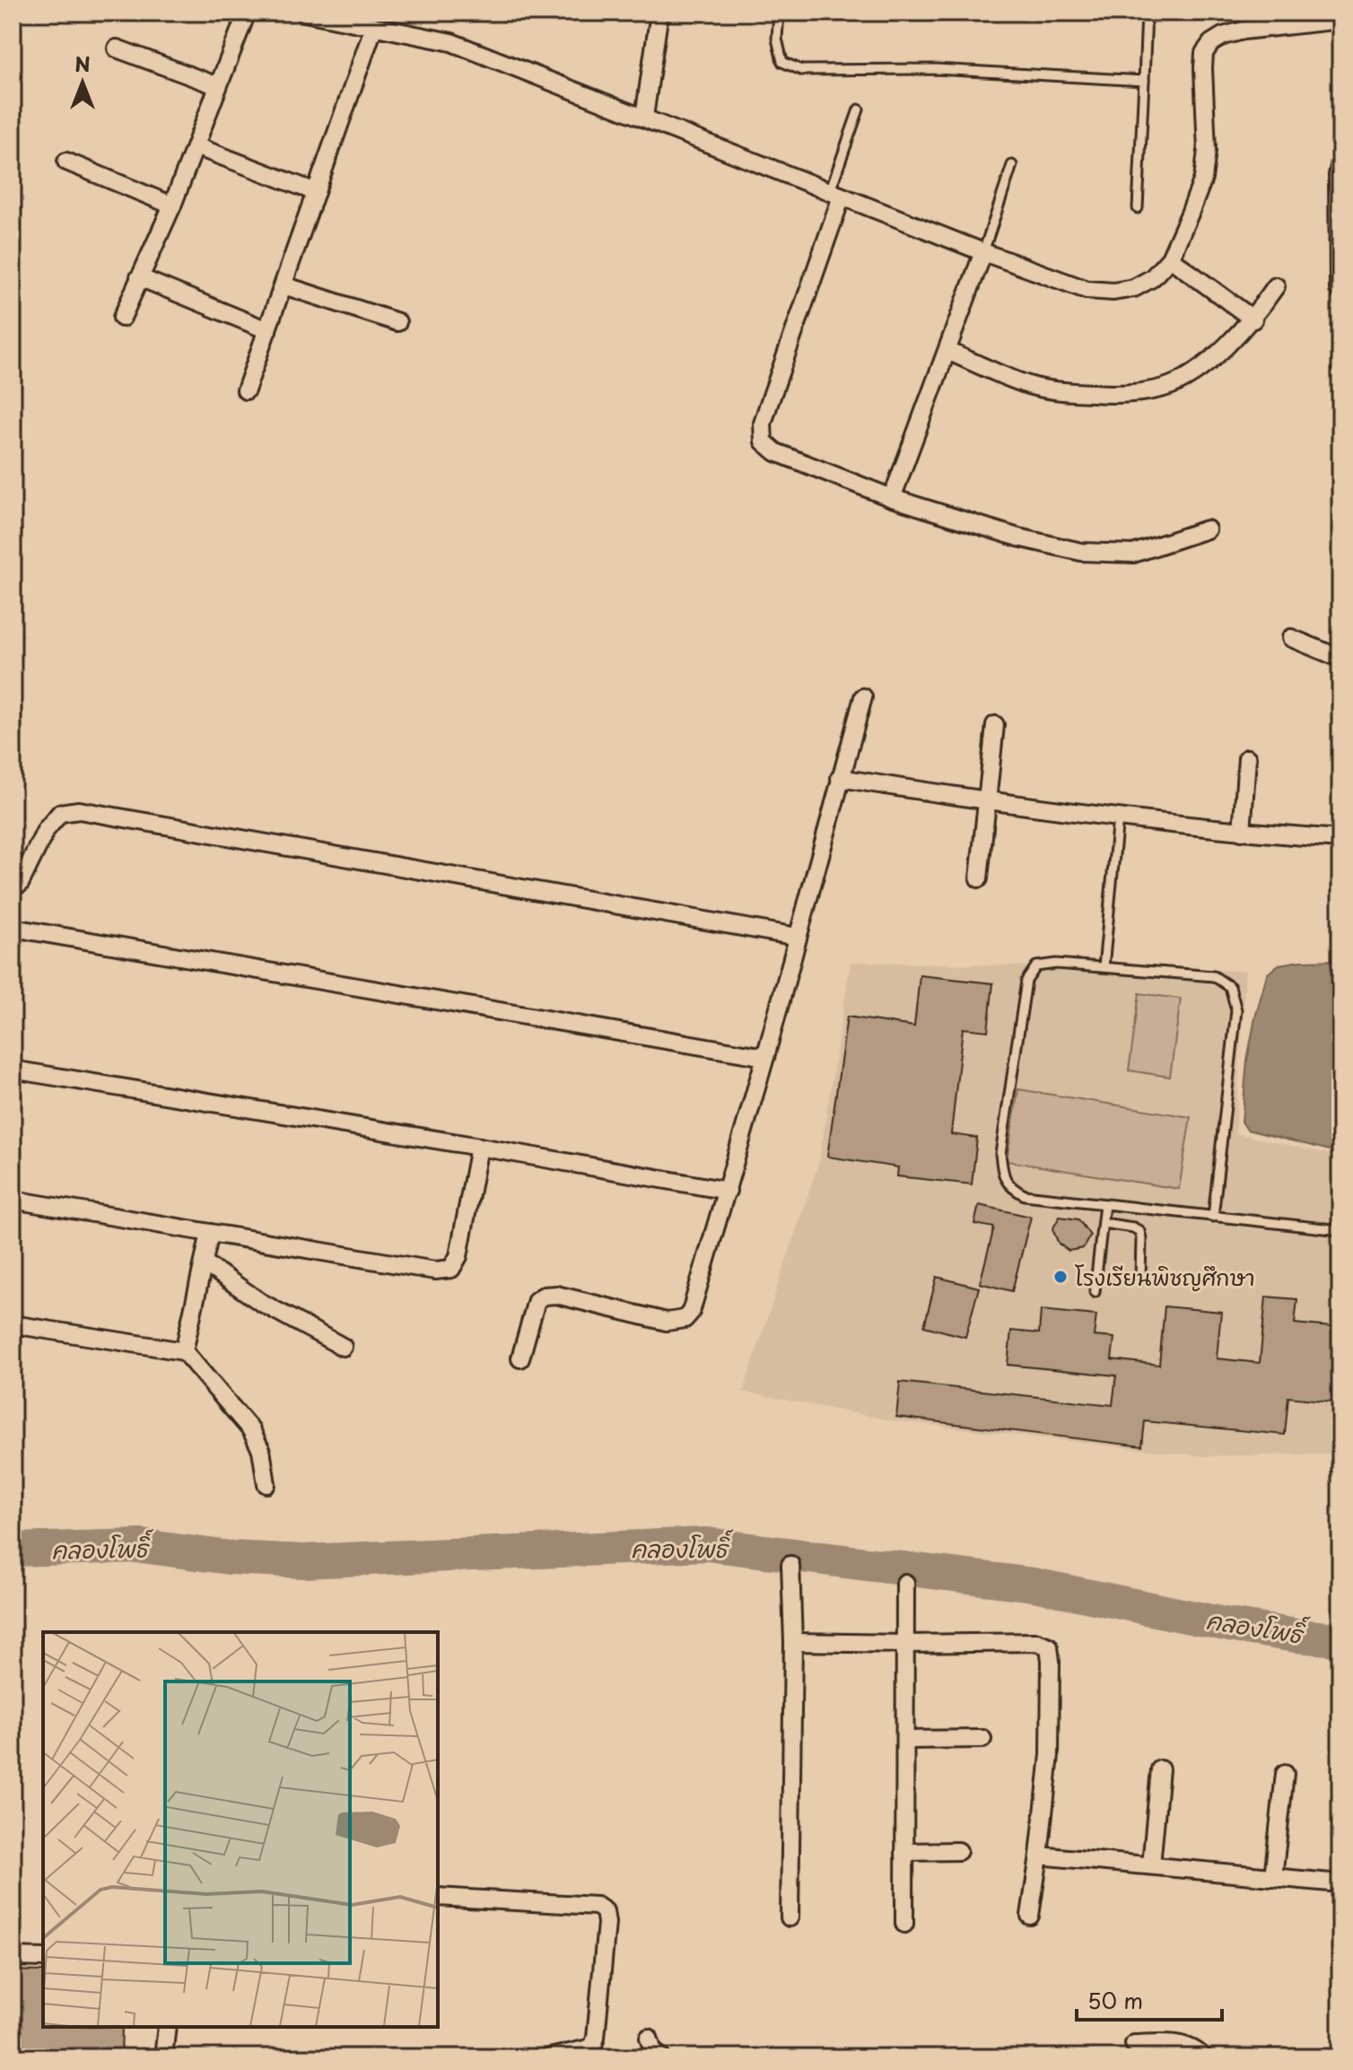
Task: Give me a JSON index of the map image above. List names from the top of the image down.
{
  "water": ["คลองโพธิ์"],
  "places": ["โรงเรียนพิชญศึกษา"],
  "scale_bar": "50 m",
  "north": "top"
}
